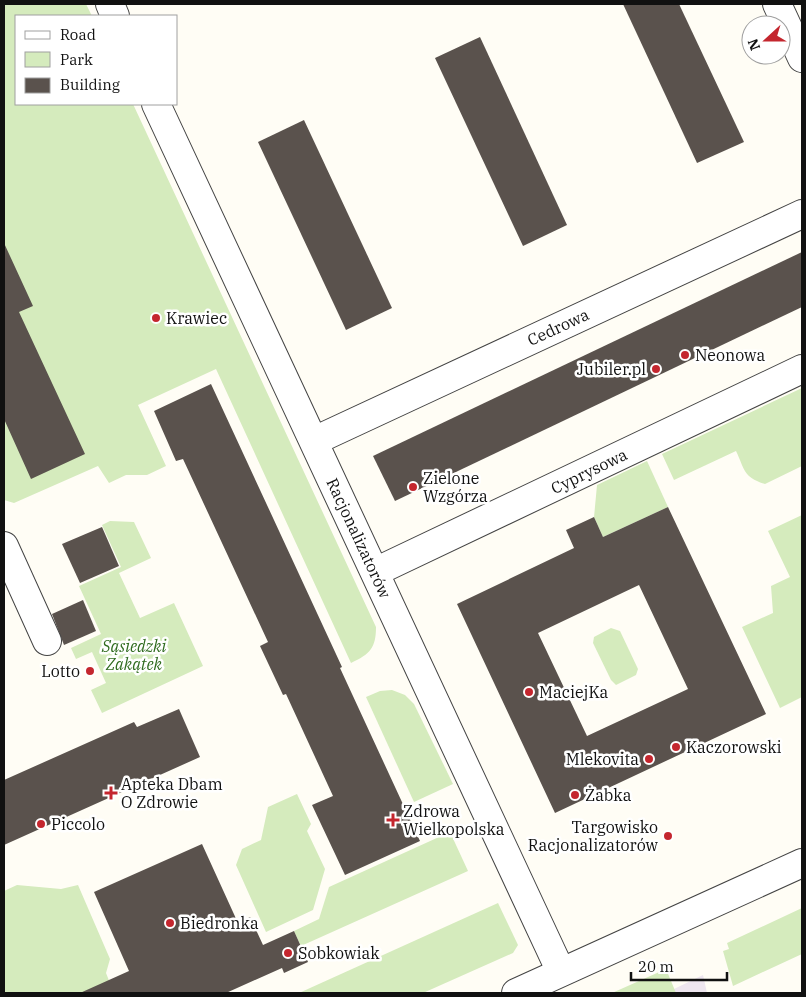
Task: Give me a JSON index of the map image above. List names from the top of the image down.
{
  "streets": {
    "street": ["Cedrowa", "Cyprysowa", "Racjonalizatorów"]
  },
  "crossings": [
    ["Cedrowa", "Racjonalizatorów"],
    ["Cyprysowa", "Racjonalizatorów"]
  ],
  "parks": ["Sąsiedzki Zakątek"],
  "places": {
    "other": [
      "Krawiec",
      "Neonowa",
      "Jubiler.pl",
      "Zielone Wzgórza",
      "Lotto",
      "MaciejKa",
      "Kaczorowski",
      "Mlekovita",
      "Żabka",
      "Piccolo",
      "Targowisko Racjonalizatorów",
      "Biedronka",
      "Sobkowiak"
    ],
    "health": ["Apteka Dbam O Zdrowie", "Zdrowa Wielkopolska"]
  },
  "legend": ["Road", "Park", "Building"],
  "scale_bar": "20 m",
  "north": "left"
}
